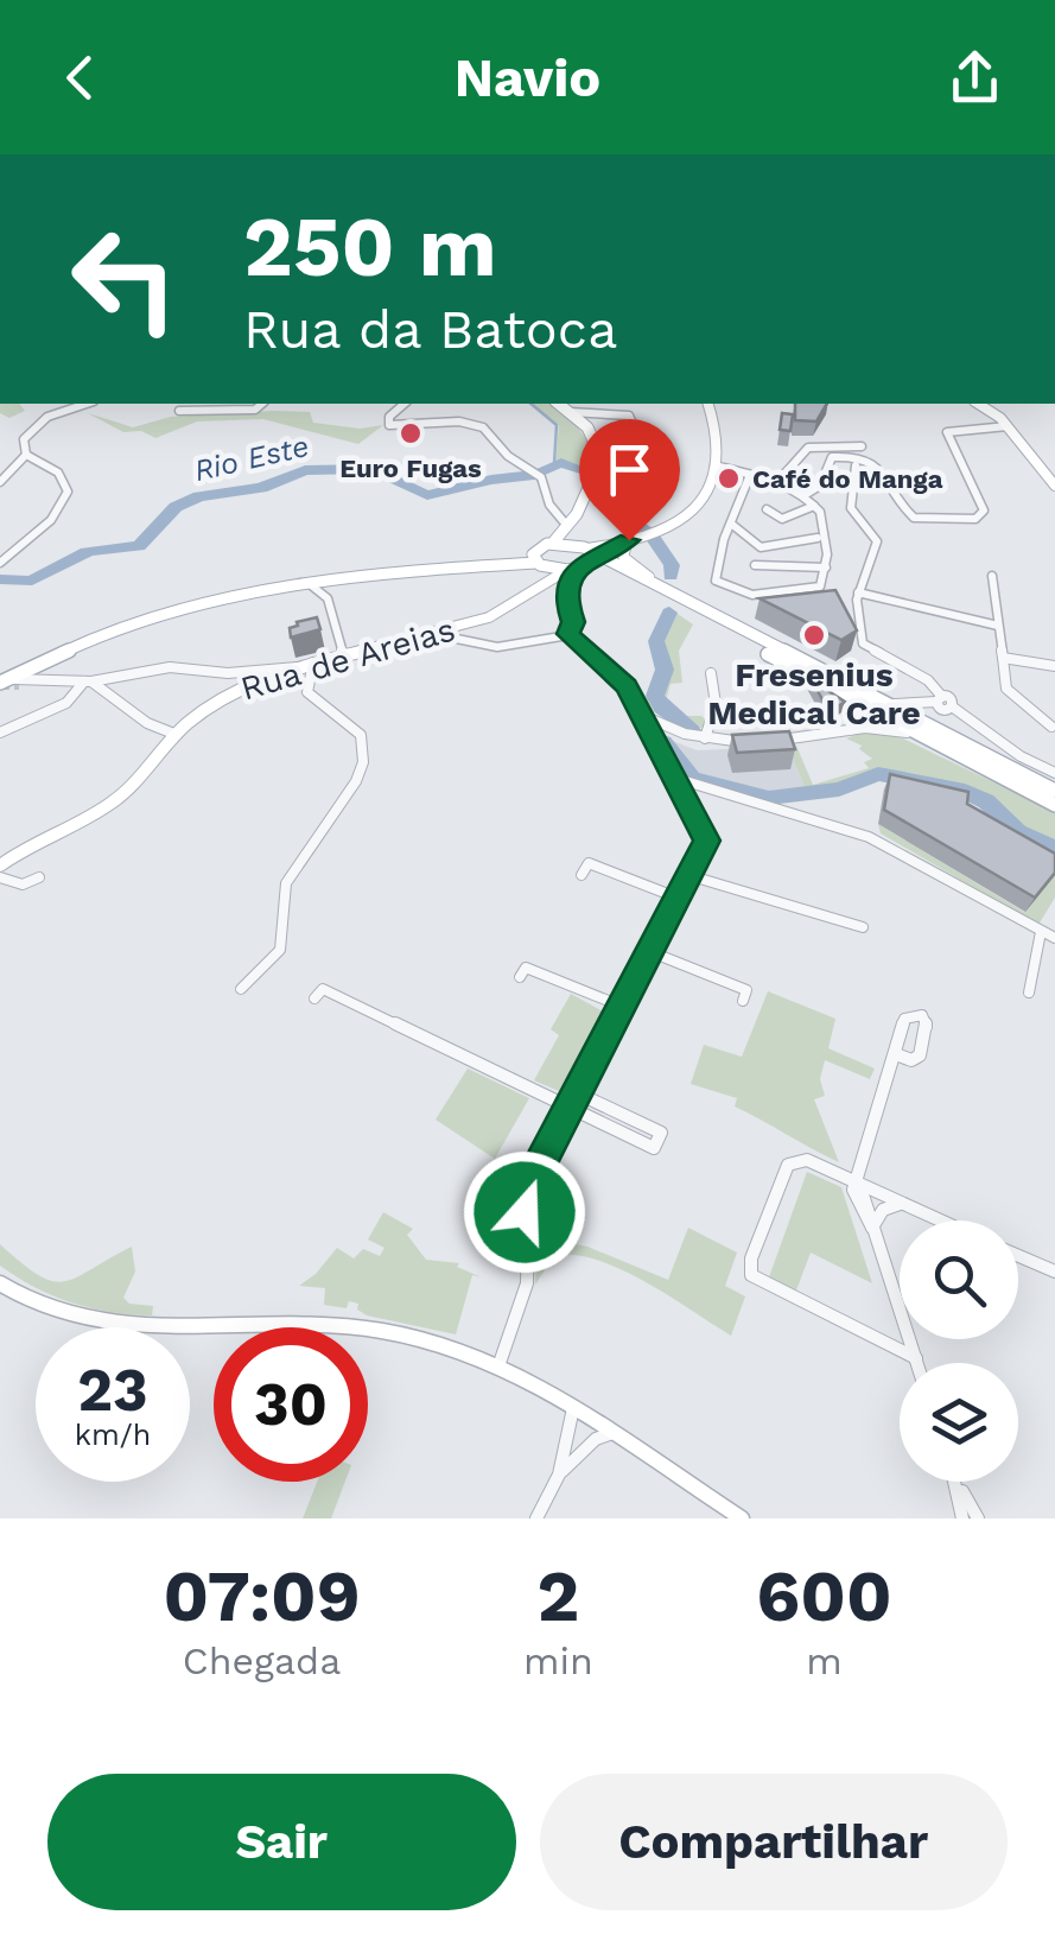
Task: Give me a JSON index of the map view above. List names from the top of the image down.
{
  "streets": {
    "street": ["Rua de Areias"]
  },
  "water": ["Rio Este"],
  "places": ["Euro Fugas", "Café do Manga", "Fresenius Medical Care"],
  "page": {
    "header": "Navio",
    "turn": ["250 m", "Rua da Batoca"],
    "speed": "23 km/h",
    "limit": "30",
    "eta": [
      "07:09",
      "Chegada",
      "2",
      "min",
      "600",
      "m"
    ],
    "buttons": ["Sair", "Compartilhar"]
  }
}
